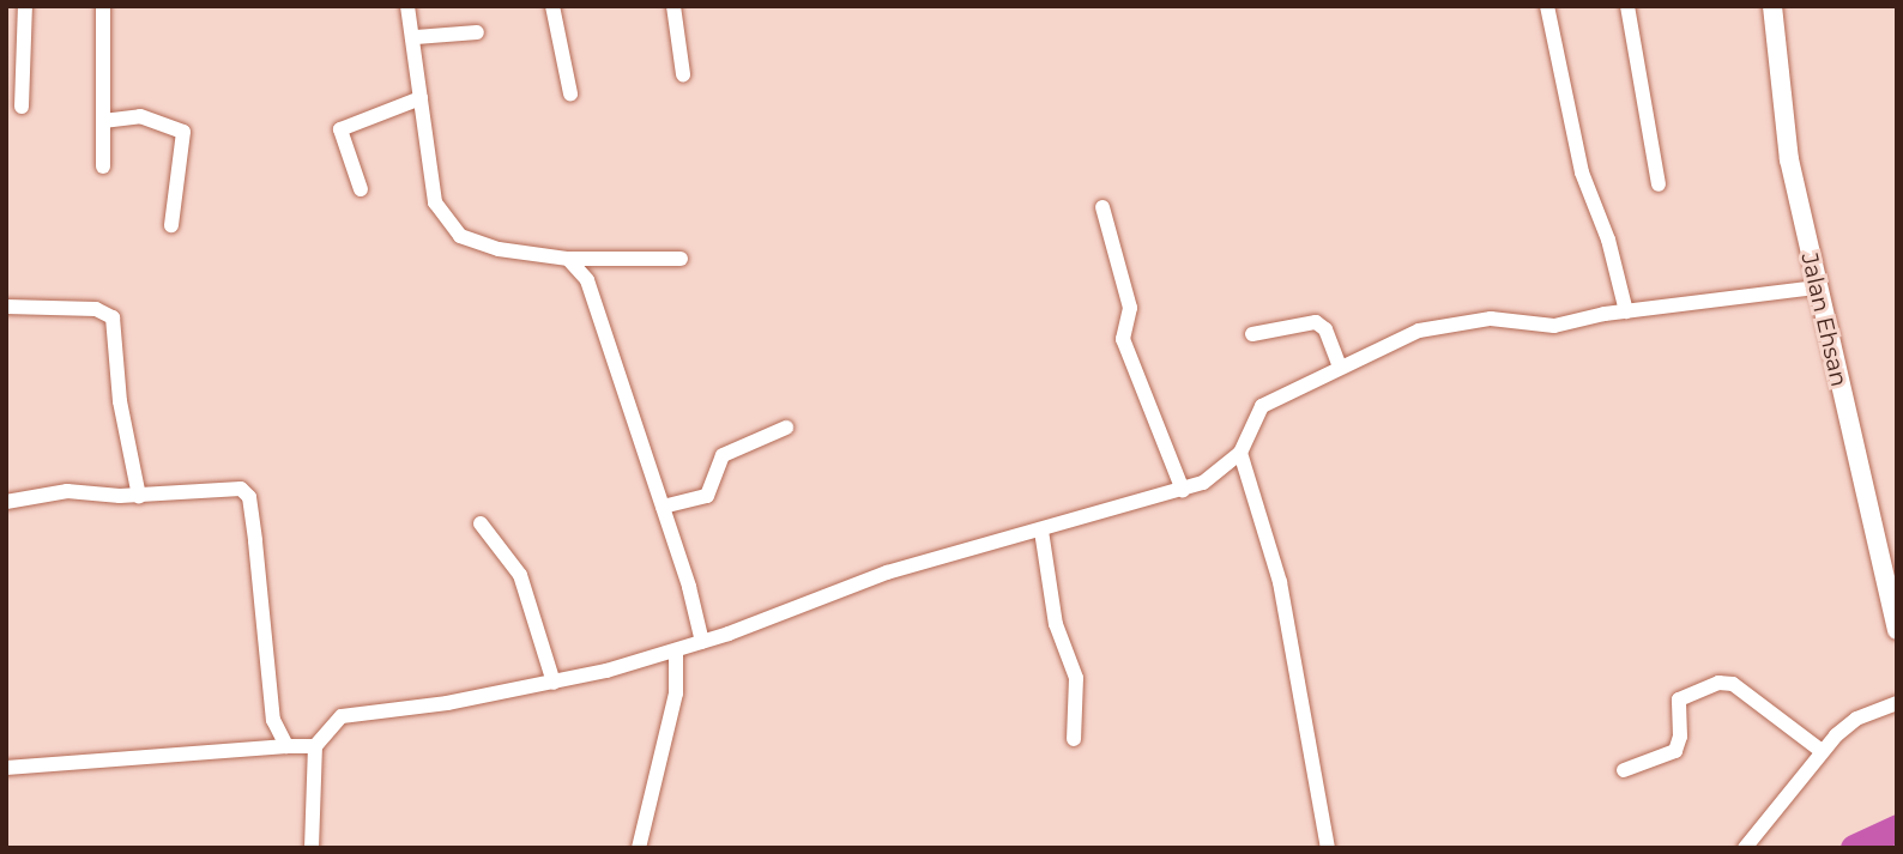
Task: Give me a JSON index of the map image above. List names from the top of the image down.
{
  "streets": {
    "main road": ["Jalan Ehsan"]
  }
}
